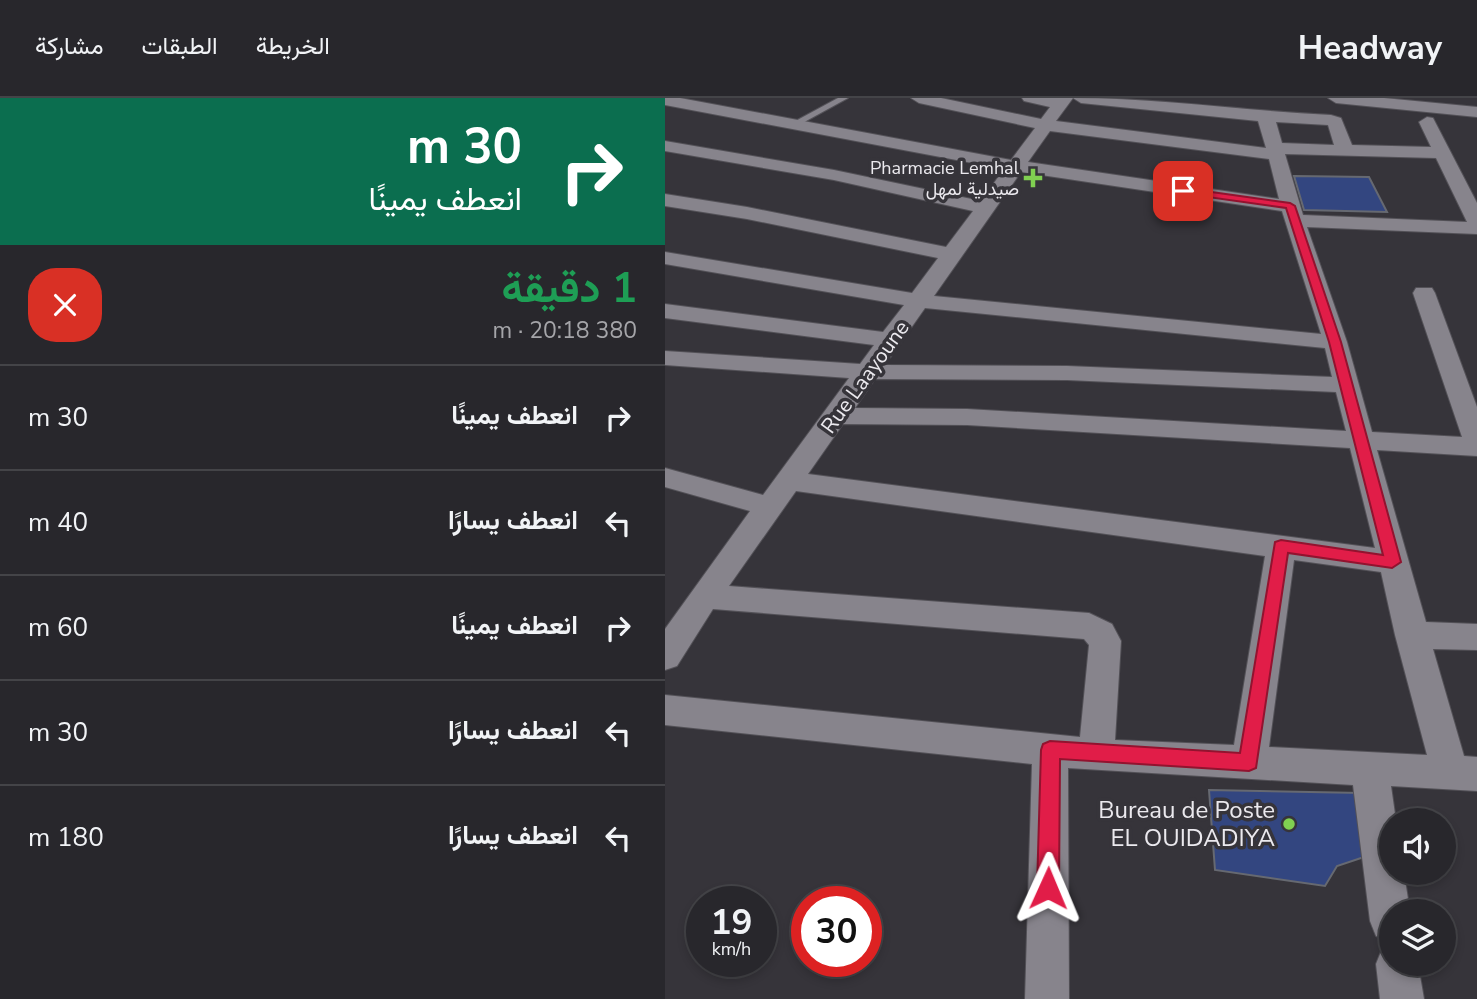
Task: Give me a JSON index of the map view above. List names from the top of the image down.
{
  "streets": {
    "street": ["Rue Laayoune"]
  },
  "places": {
    "health": ["Pharmacie Lemhal صيدلية لمهل"],
    "other": ["Bureau de Poste EL OUIDADIYA"]
  },
  "page": {
    "header": "Headway",
    "nav": ["الخريطة", "الطبقات", "مشاركة"],
    "turn": ["30 m", "انعطف يمينًا"],
    "heading": ["1 دقيقة", "380 m · 20:18"],
    "list": [
      {
        "name": "انعطف يمينًا",
        "value": "30 m"
      },
      {
        "name": "انعطف يسارًا",
        "value": "40 m"
      },
      {
        "name": "انعطف يمينًا",
        "value": "60 m"
      },
      {
        "name": "انعطف يسارًا",
        "value": "30 m"
      },
      {
        "name": "انعطف يسارًا",
        "value": "180 m"
      }
    ],
    "speed": "19 km/h",
    "limit": "30"
  }
}
